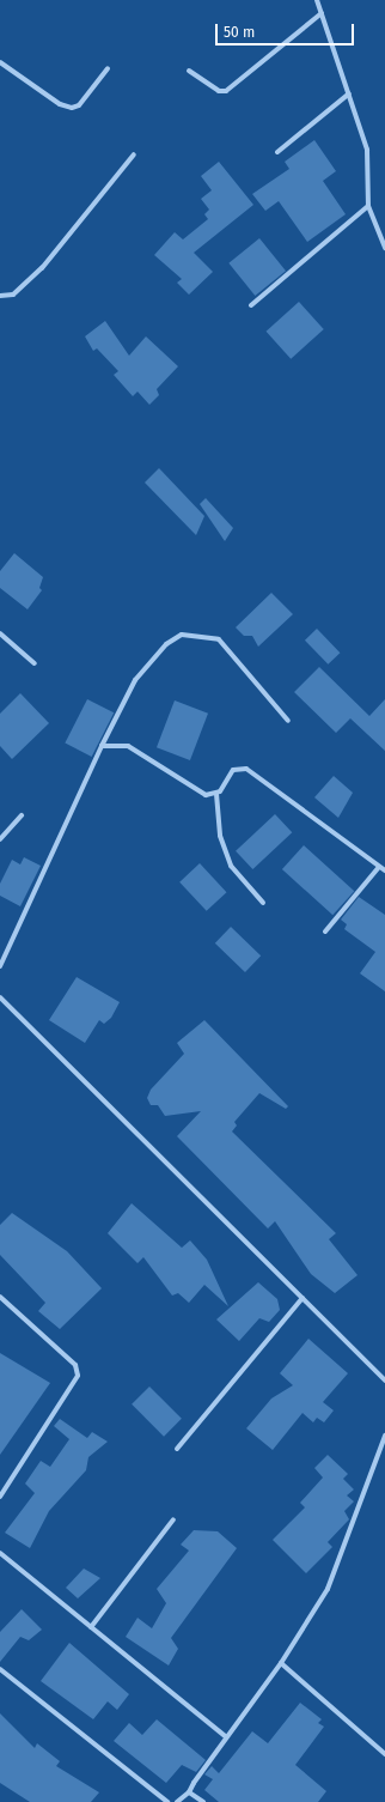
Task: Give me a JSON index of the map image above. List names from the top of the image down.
{
  "scale_bar": "50 m"
}
